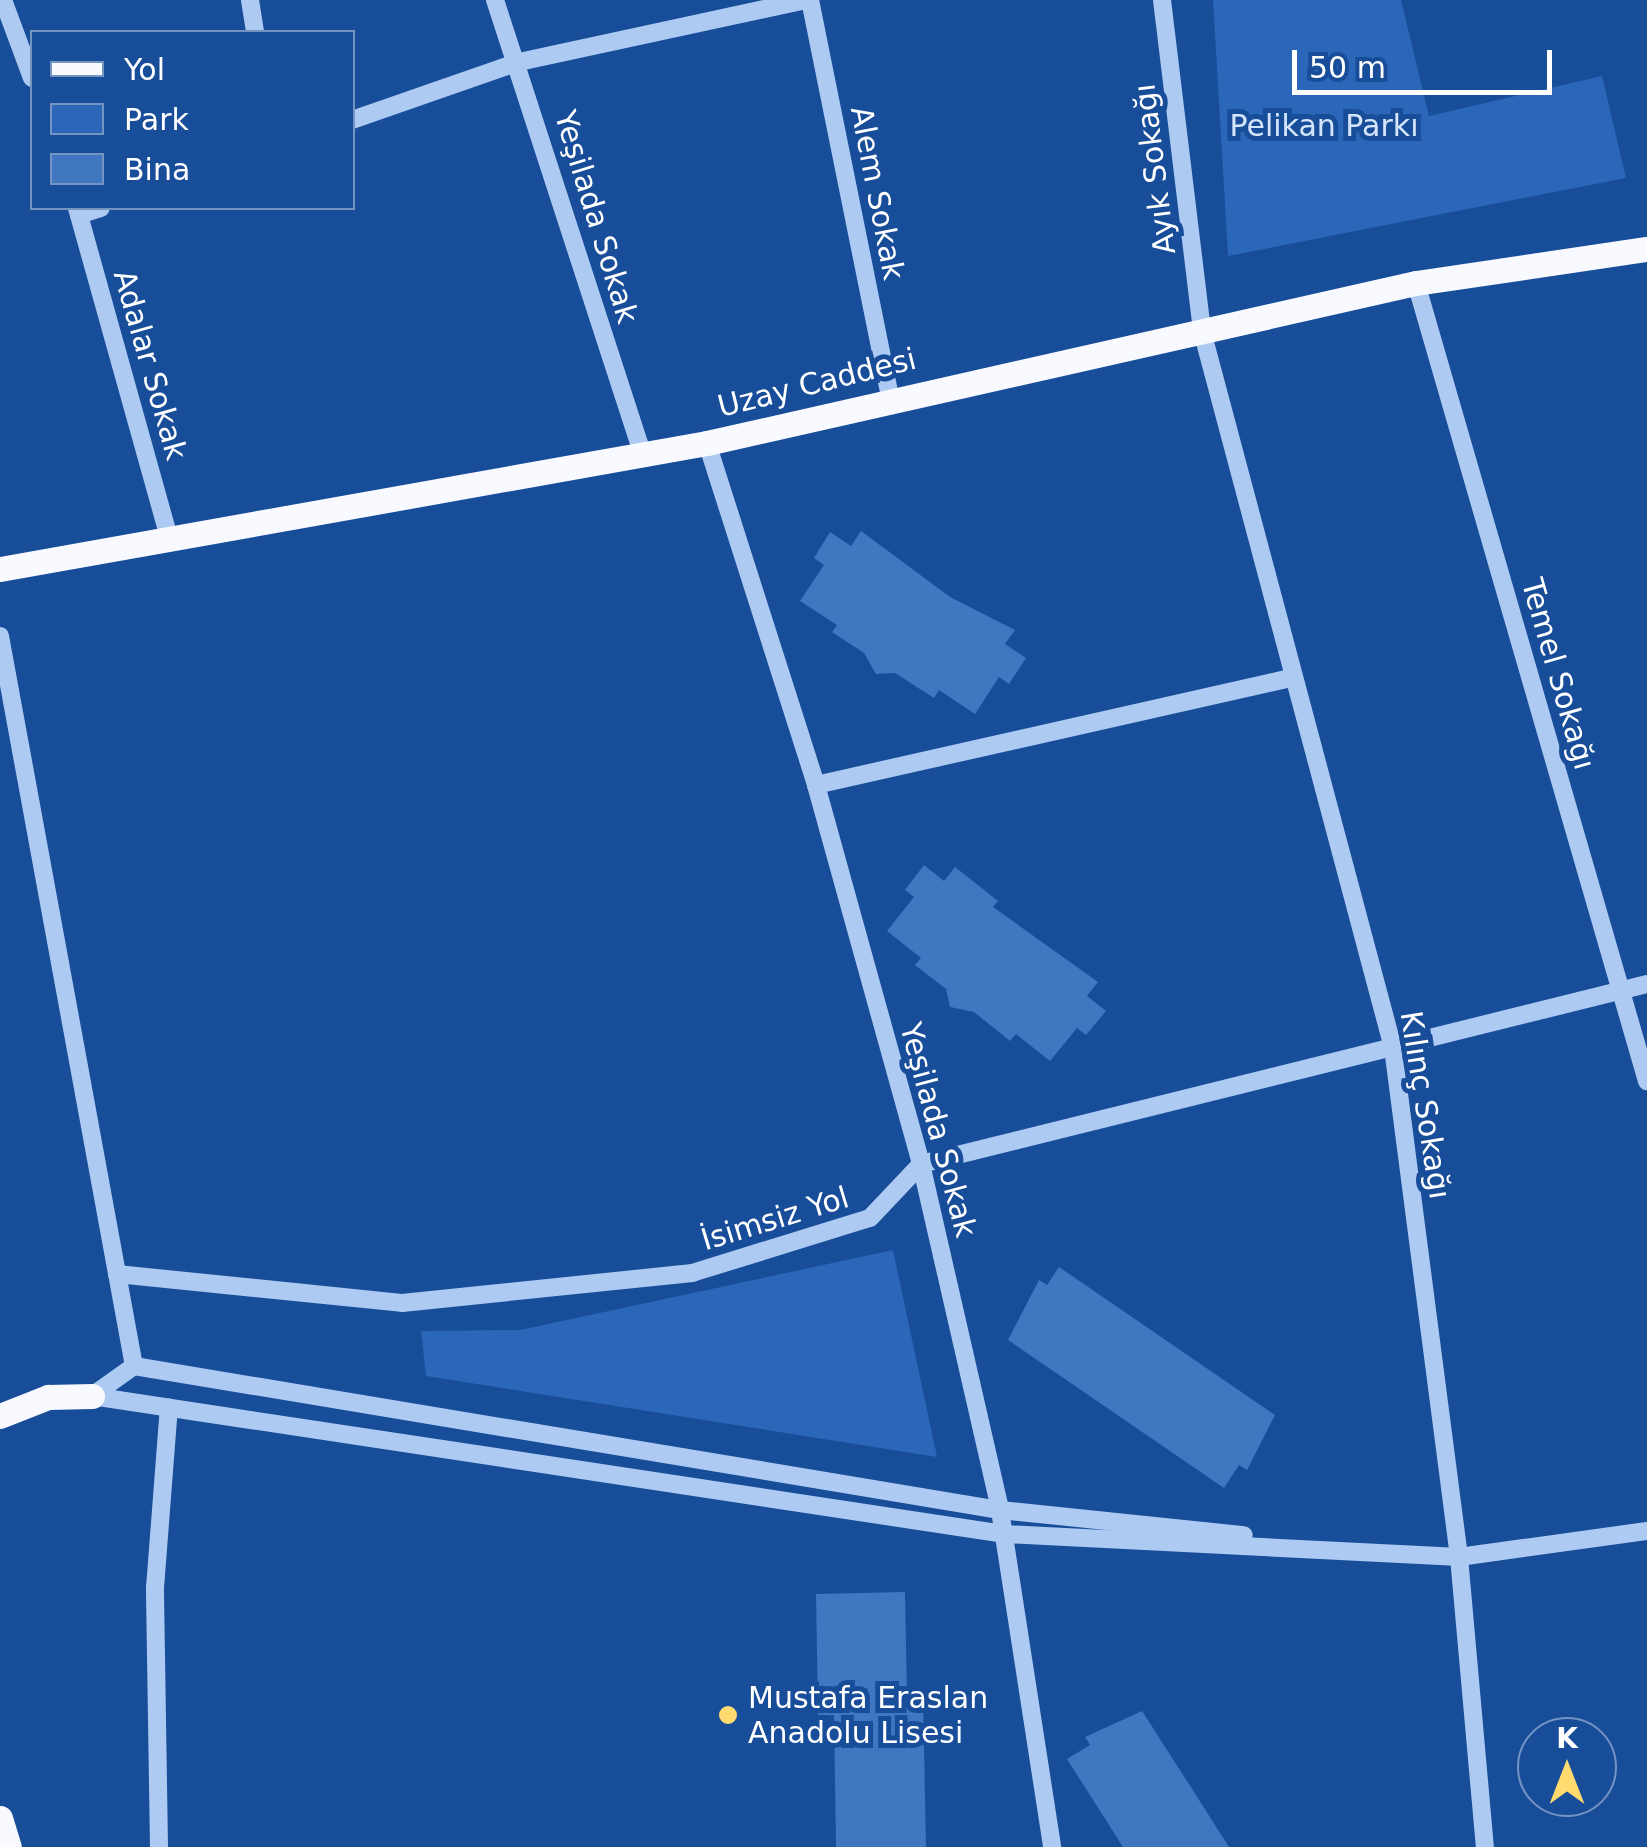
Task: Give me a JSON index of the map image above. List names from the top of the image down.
{
  "streets": {
    "main road": ["Uzay Caddesi"],
    "street": [
      "Ayık Sokağı",
      "Alem Sokak",
      "Yeşilada Sokak",
      "Adalar Sokak",
      "Temel Sokağı",
      "Kılınç Sokağı",
      "İsimsiz Yol"
    ]
  },
  "crossings": [
    ["Ayık Sokağı", "Uzay Caddesi"],
    ["Ayık Sokağı", "Kılınç Sokağı"],
    ["Alem Sokak", "Uzay Caddesi"],
    ["Yeşilada Sokak", "Uzay Caddesi"],
    ["Yeşilada Sokak", "İsimsiz Yol"],
    ["Adalar Sokak", "Uzay Caddesi"],
    ["Uzay Caddesi", "Temel Sokağı"],
    ["Uzay Caddesi", "Kılınç Sokağı"]
  ],
  "parks": ["Pelikan Parkı"],
  "places": ["Mustafa Eraslan Anadolu Lisesi"],
  "legend": ["Yol", "Park", "Bina"],
  "scale_bar": "50 m",
  "north": "top"
}
